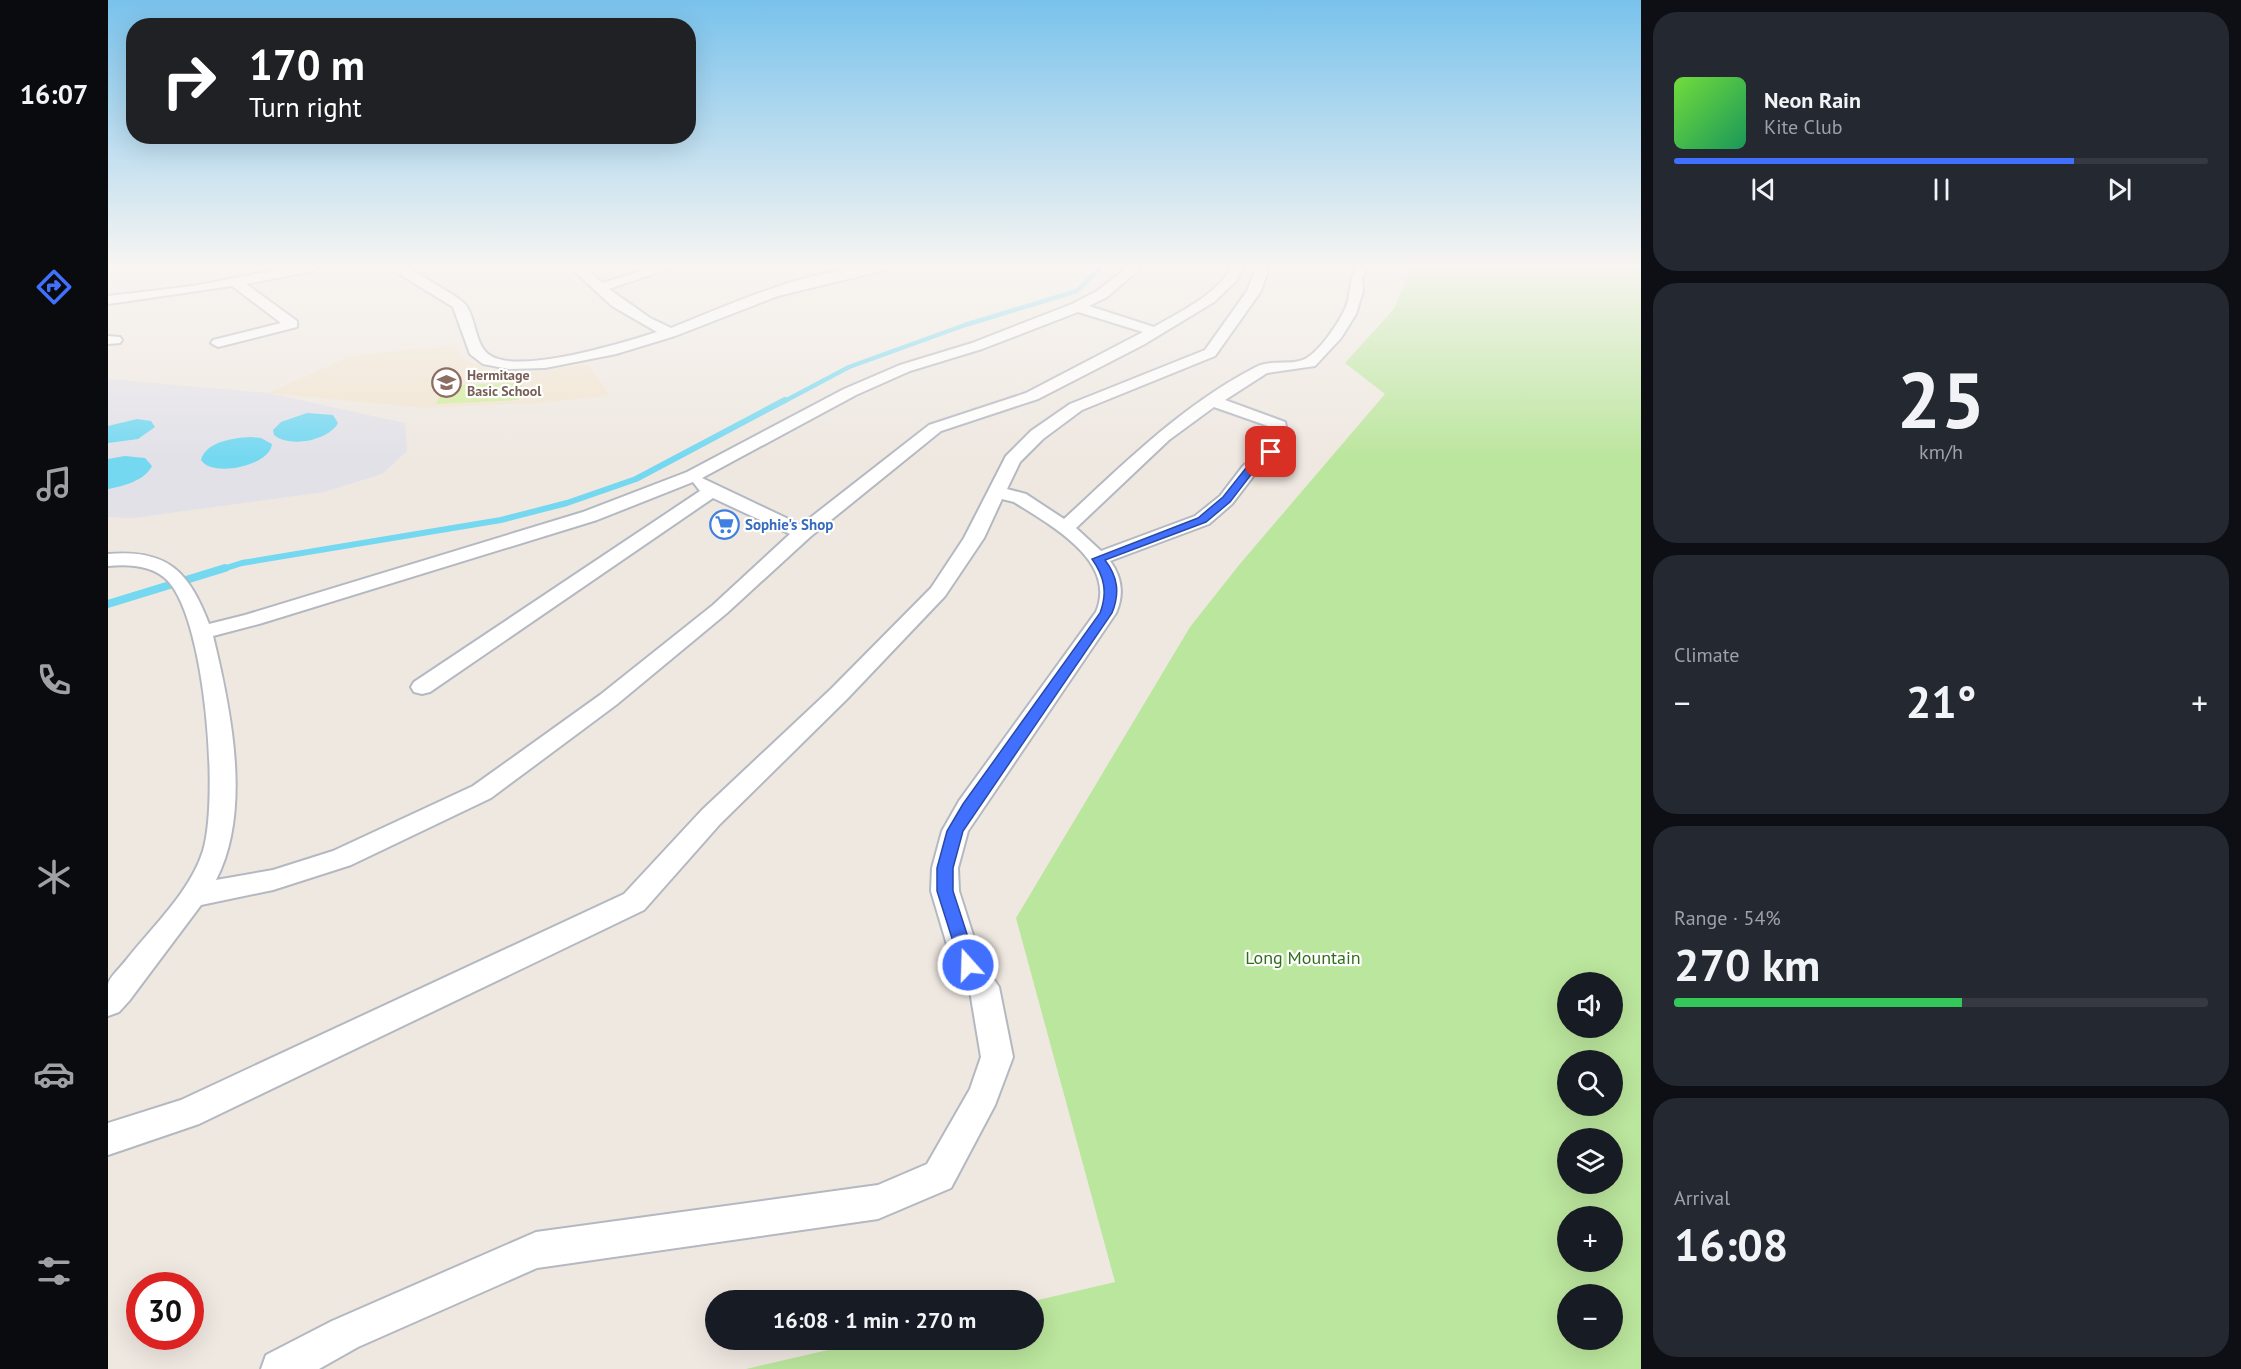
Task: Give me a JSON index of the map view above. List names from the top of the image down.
{
  "parks": ["Long Mountain"],
  "places": {
    "school or university": ["Hermitage Basic School"],
    "supermarket": ["Sophie's Shop"]
  },
  "page": {
    "tabs": "16:07",
    "turn": ["170 m", "Turn right"],
    "song": ["Neon Rain", "Kite Club"],
    "tile": [
      ["25", "km/h"],
      "Climate",
      ["Range · 54%", "270 km"],
      ["Arrival", "16:08"]
    ],
    "heat": ["−", "21°", "+"],
    "map_buttons": ["+", "−"],
    "limit": "30",
    "trip": "16:08 · 1 min · 270 m"
  }
}
